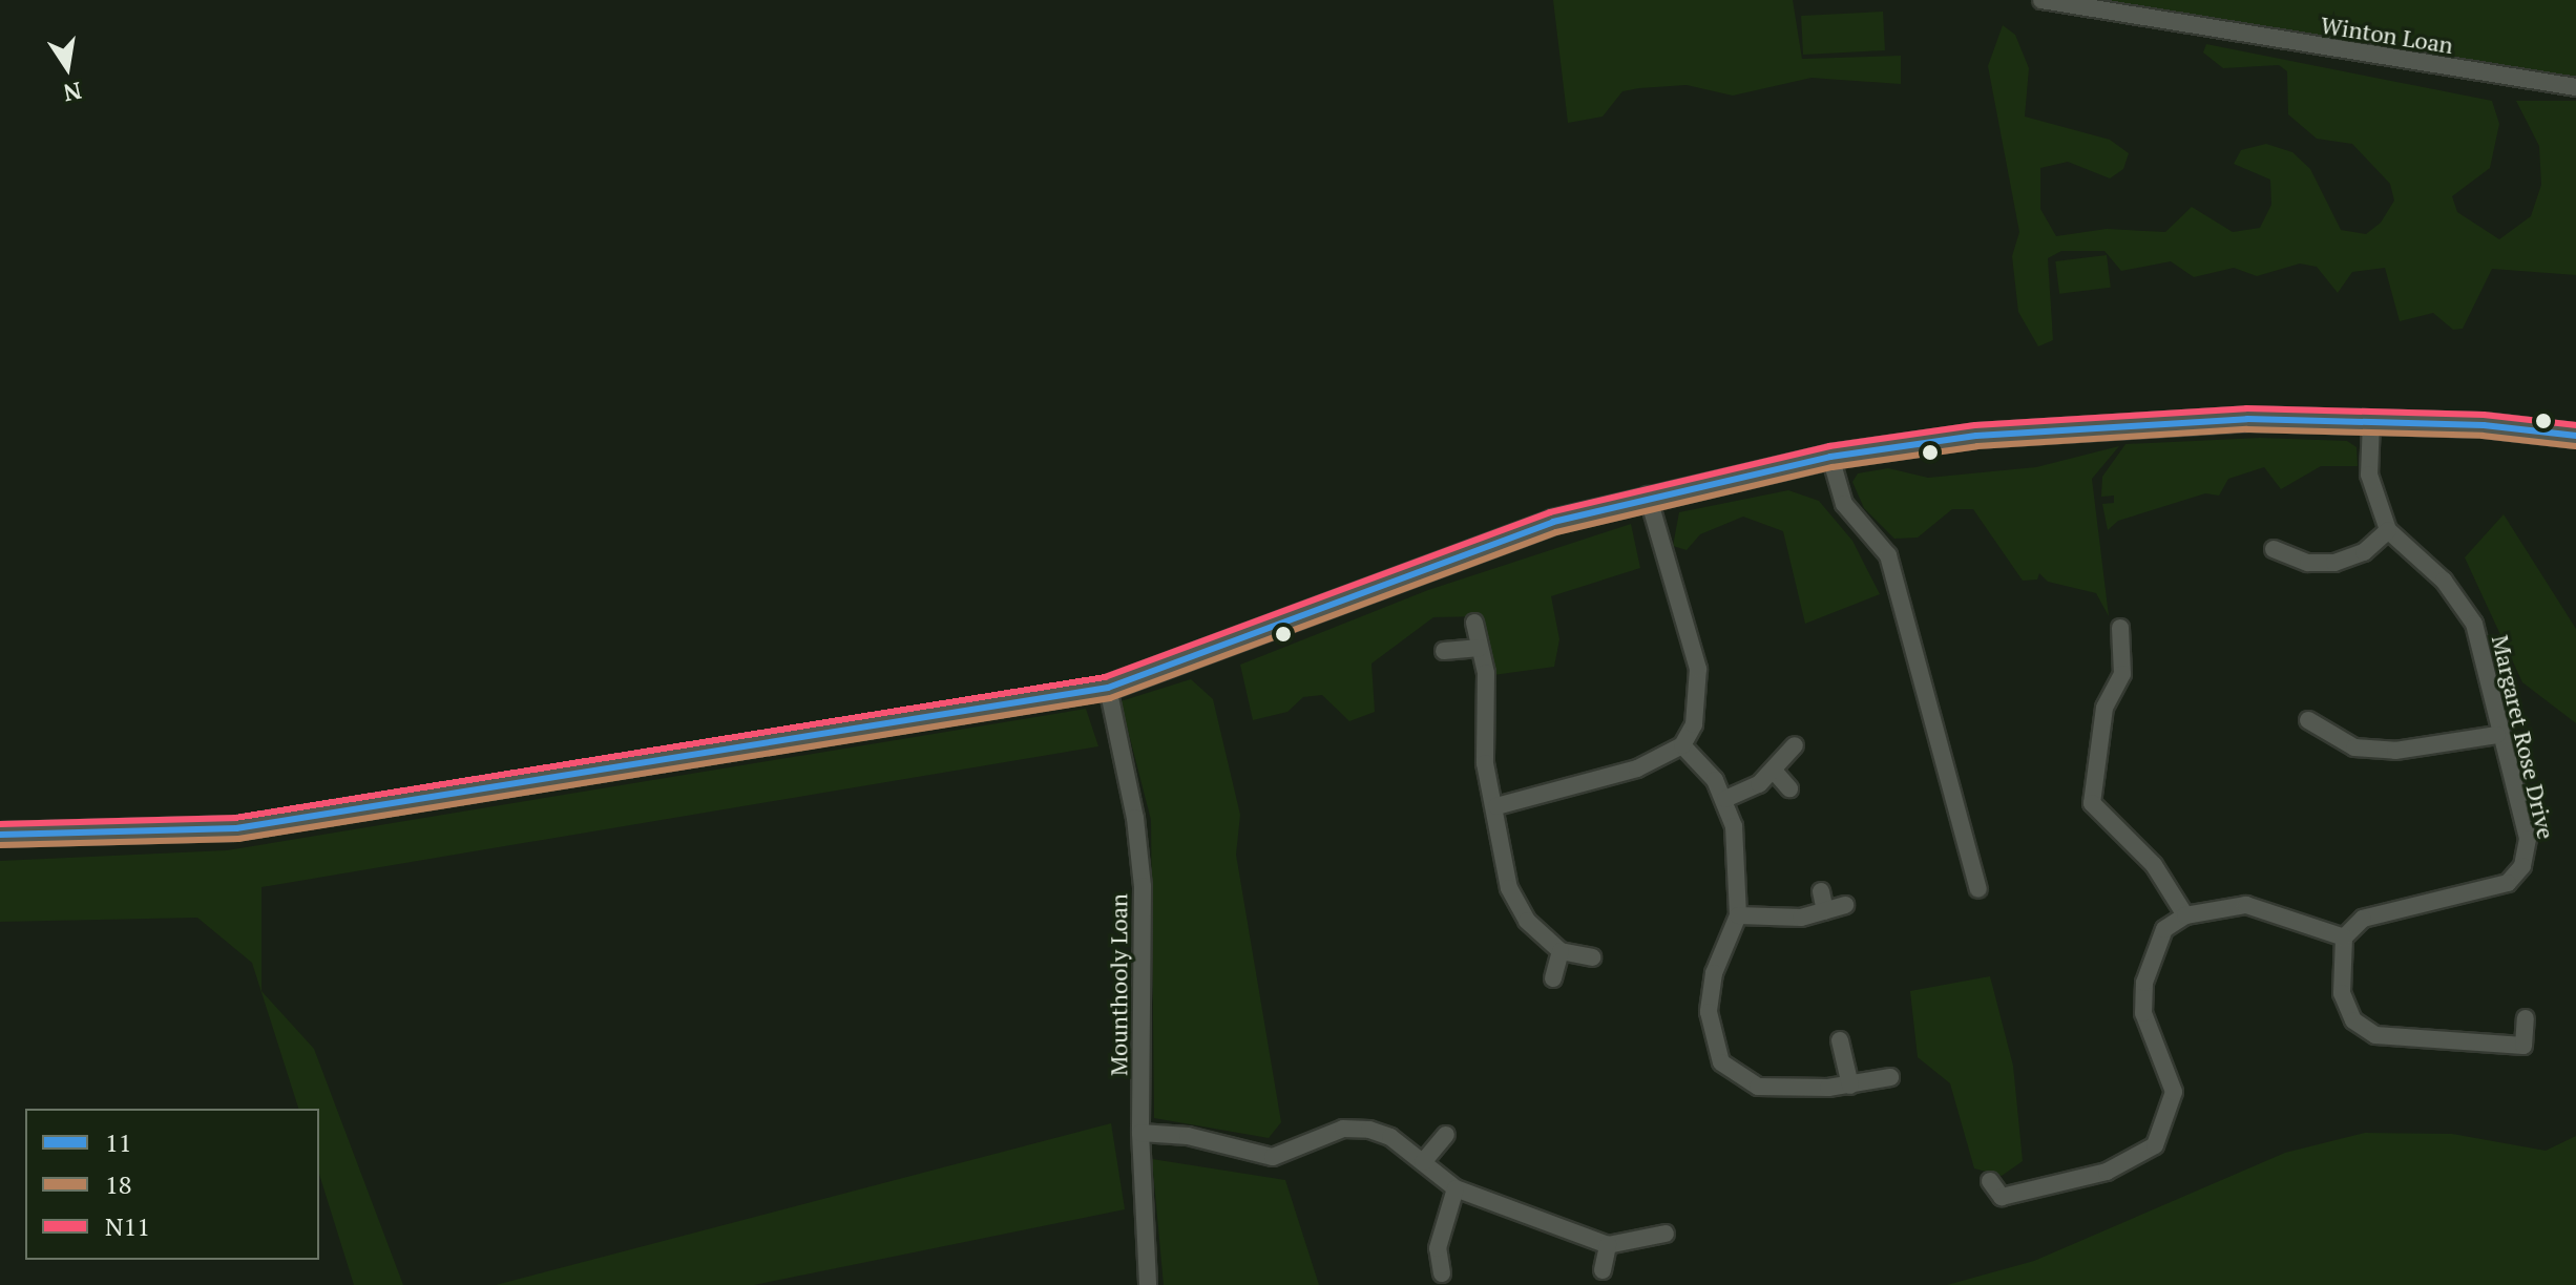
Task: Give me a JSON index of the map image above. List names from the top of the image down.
{
  "streets": {
    "street": ["Winton Loan", "Margaret Rose Drive", "Mounthooly Loan"]
  },
  "lines": ["transit line N11", "transit line 11", "transit line 18"],
  "legend": ["11", "18", "N11"],
  "north": "bottom"
}
